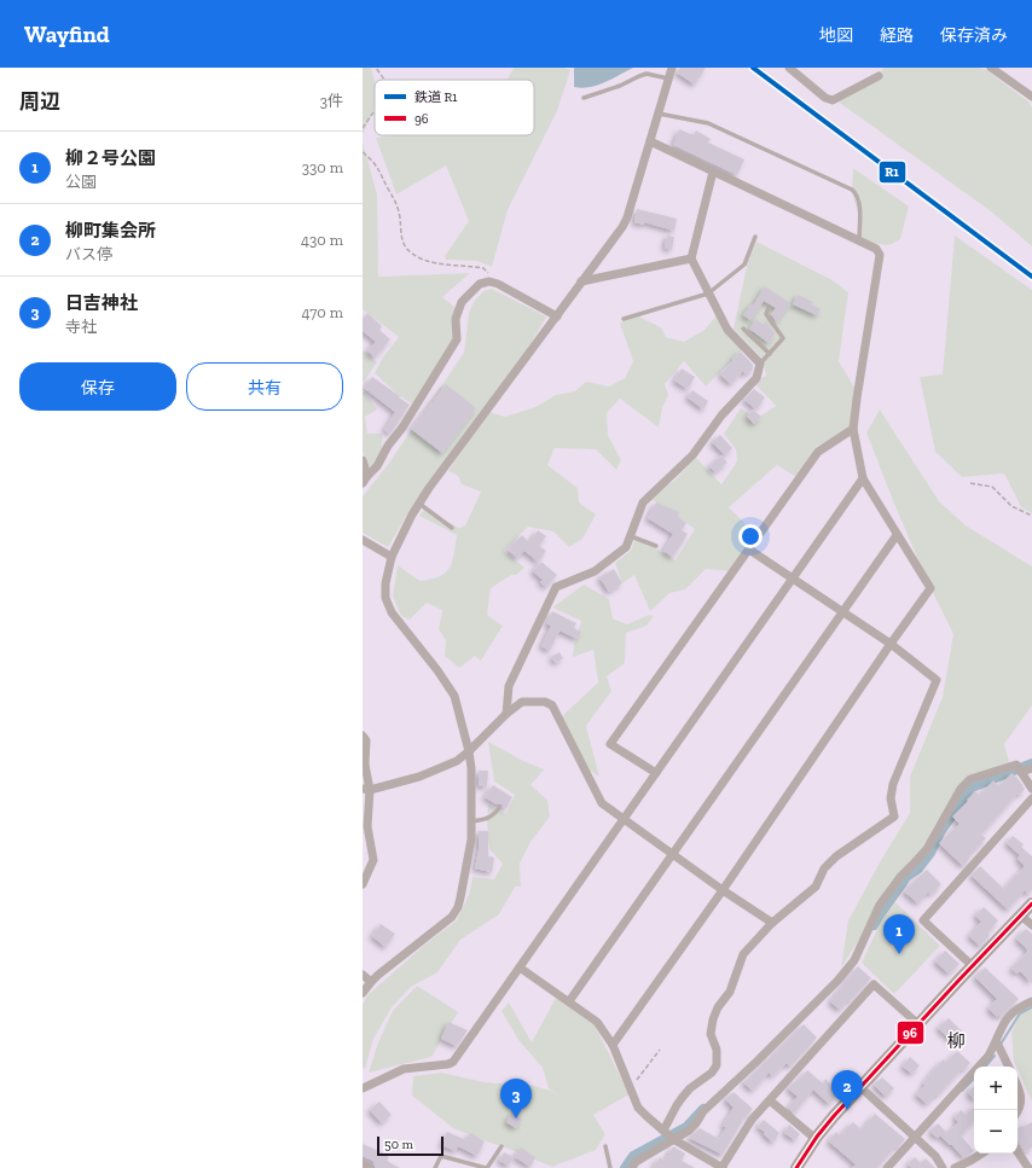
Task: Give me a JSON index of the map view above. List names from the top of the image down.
{
  "districts": ["柳"],
  "lines": ["rail line R1", "transit line 96"],
  "legend": ["鉄道 R1", "96"],
  "scale_bar": "50 m",
  "page": {
    "header": "Wayfind",
    "nav": ["地図", "経路", "保存済み"],
    "heading": ["周辺", "3件"],
    "list": [
      {
        "mark": "1",
        "name": "柳２号公園",
        "note": "公園",
        "value": "330 m"
      },
      {
        "mark": "2",
        "name": "柳町集会所",
        "note": "バス停",
        "value": "430 m"
      },
      {
        "mark": "3",
        "name": "日吉神社",
        "note": "寺社",
        "value": "470 m"
      }
    ],
    "buttons": ["保存", "共有"],
    "pins": ["1", "2", "3"],
    "map_buttons": ["+", "−"],
    "scale": "50 m"
  }
}
